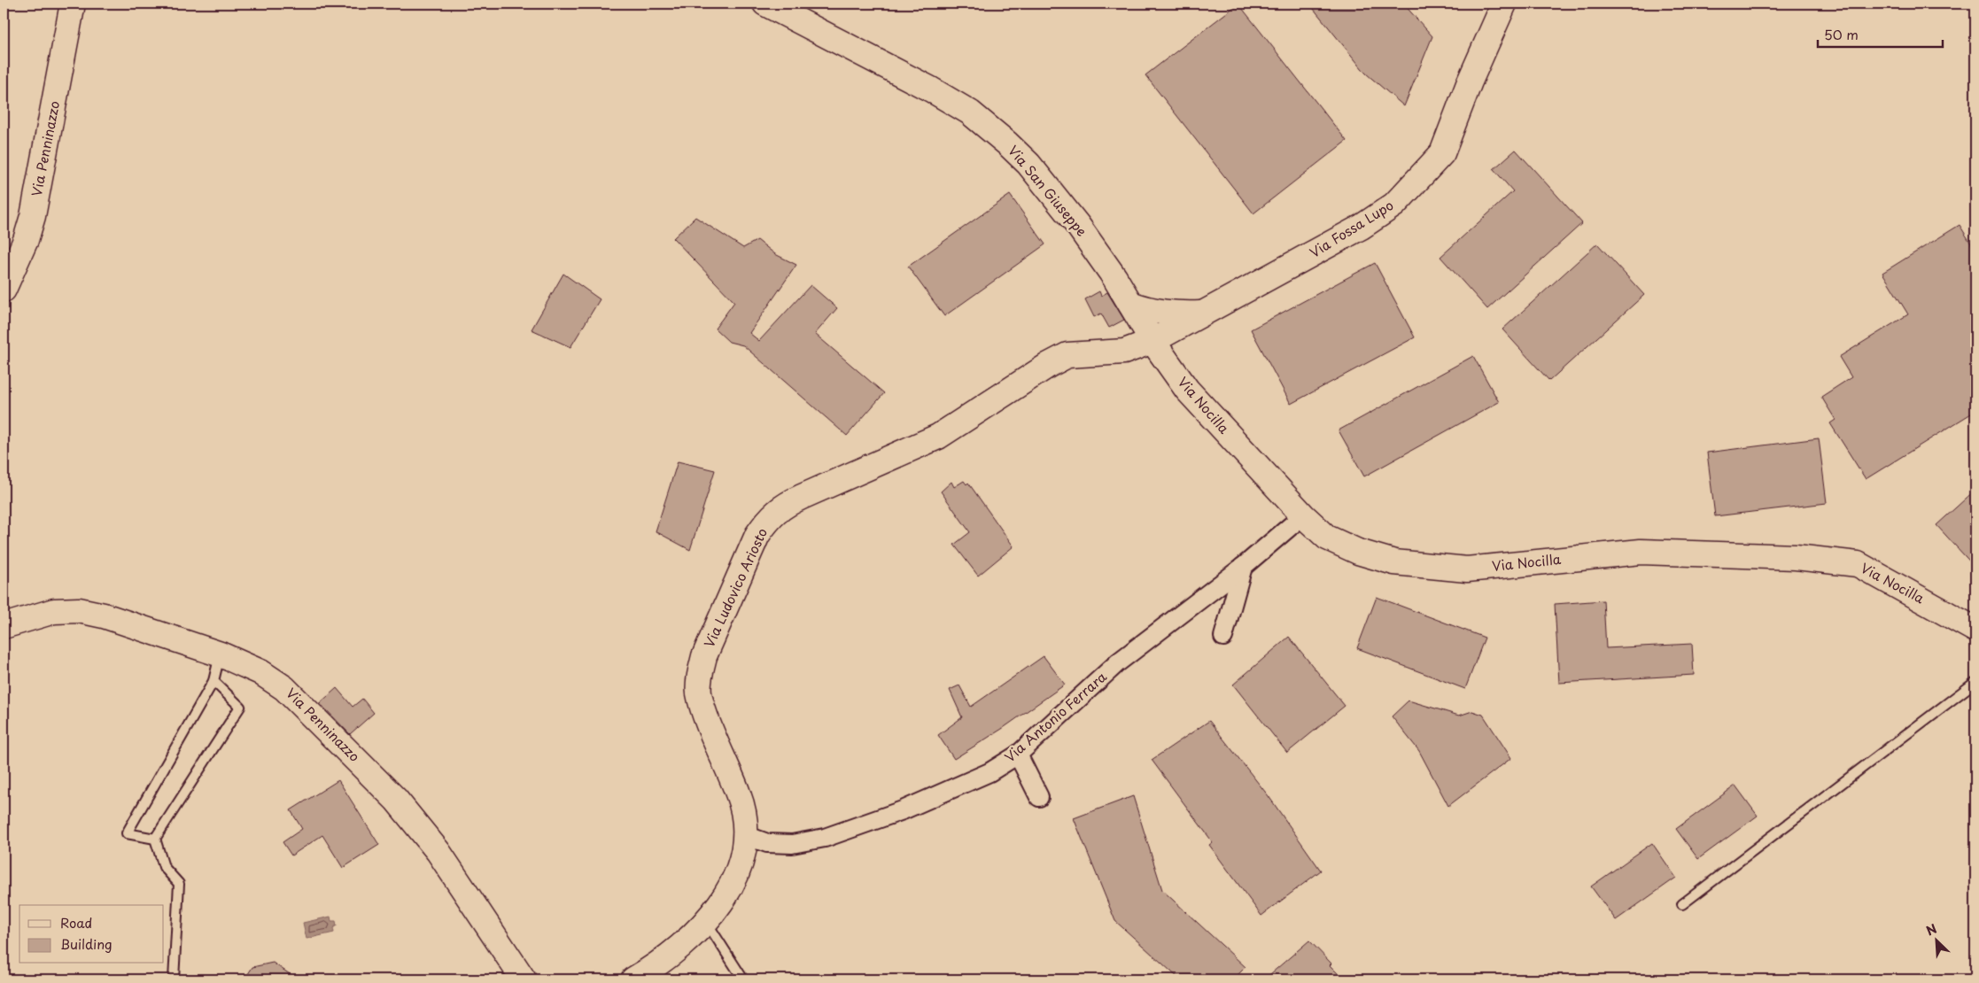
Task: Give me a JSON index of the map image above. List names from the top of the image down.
{
  "streets": {
    "street": [
      "Via Penninazzo",
      "Via San Giuseppe",
      "Via Fossa Lupo",
      "Via Nocilla",
      "Via Ludovico Ariosto",
      "Via Antonio Ferrara"
    ]
  },
  "crossings": [
    ["Via San Giuseppe", "Via Fossa Lupo"],
    ["Via San Giuseppe", "Via Nocilla"],
    ["Via San Giuseppe", "Via Ludovico Ariosto"],
    ["Via Fossa Lupo", "Via Nocilla"],
    ["Via Fossa Lupo", "Via Ludovico Ariosto"],
    ["Via Nocilla", "Via Ludovico Ariosto"],
    ["Via Nocilla", "Via Antonio Ferrara"],
    ["Via Ludovico Ariosto", "Via Antonio Ferrara"]
  ],
  "legend": ["Road", "Building"],
  "scale_bar": "50 m",
  "north": "top left"
}
